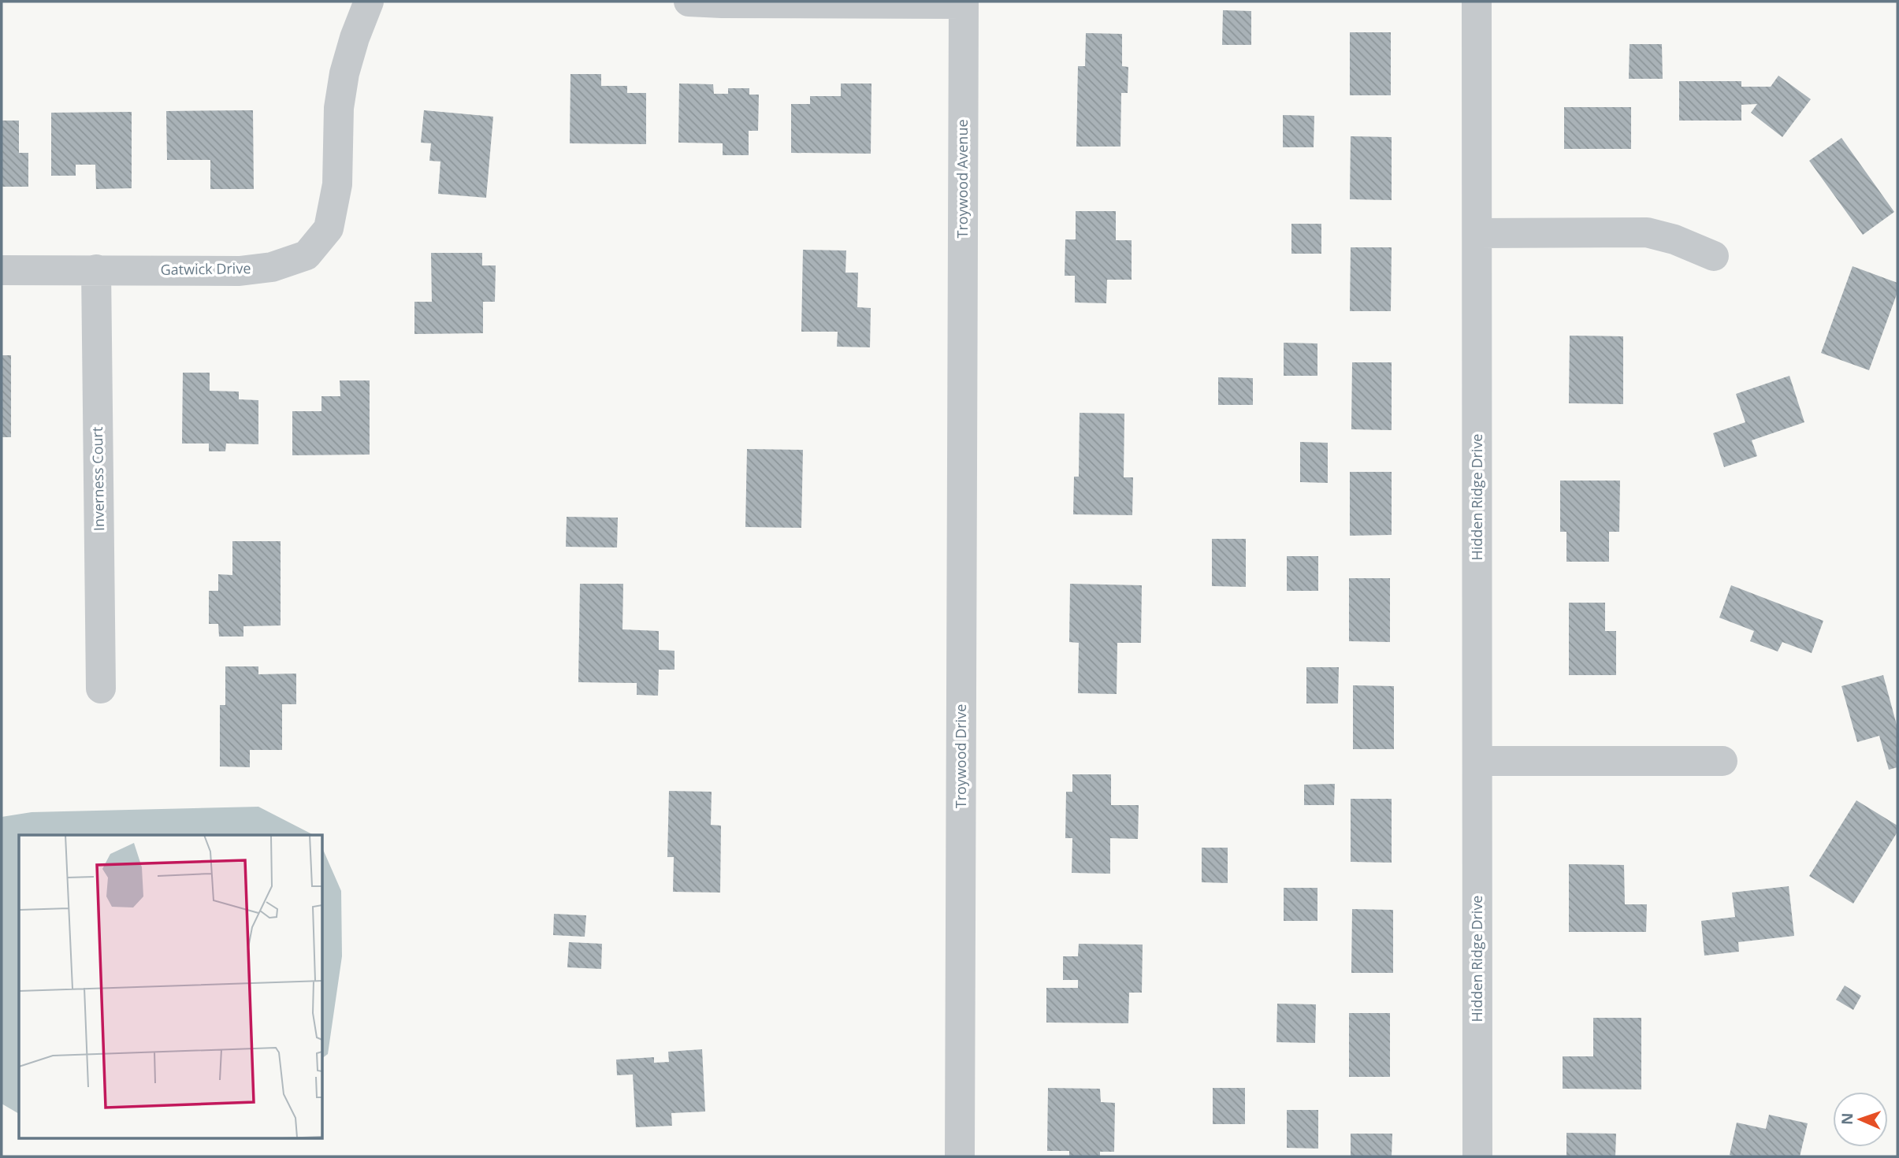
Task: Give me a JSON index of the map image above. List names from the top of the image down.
{
  "streets": {
    "street": [
      "Troywood Avenue",
      "Gatwick Drive",
      "Inverness Court",
      "Hidden Ridge Drive",
      "Troywood Drive"
    ]
  },
  "crossings": [
    ["Troywood Avenue", "Troywood Drive"],
    ["Gatwick Drive", "Inverness Court"]
  ],
  "north": "left"
}
